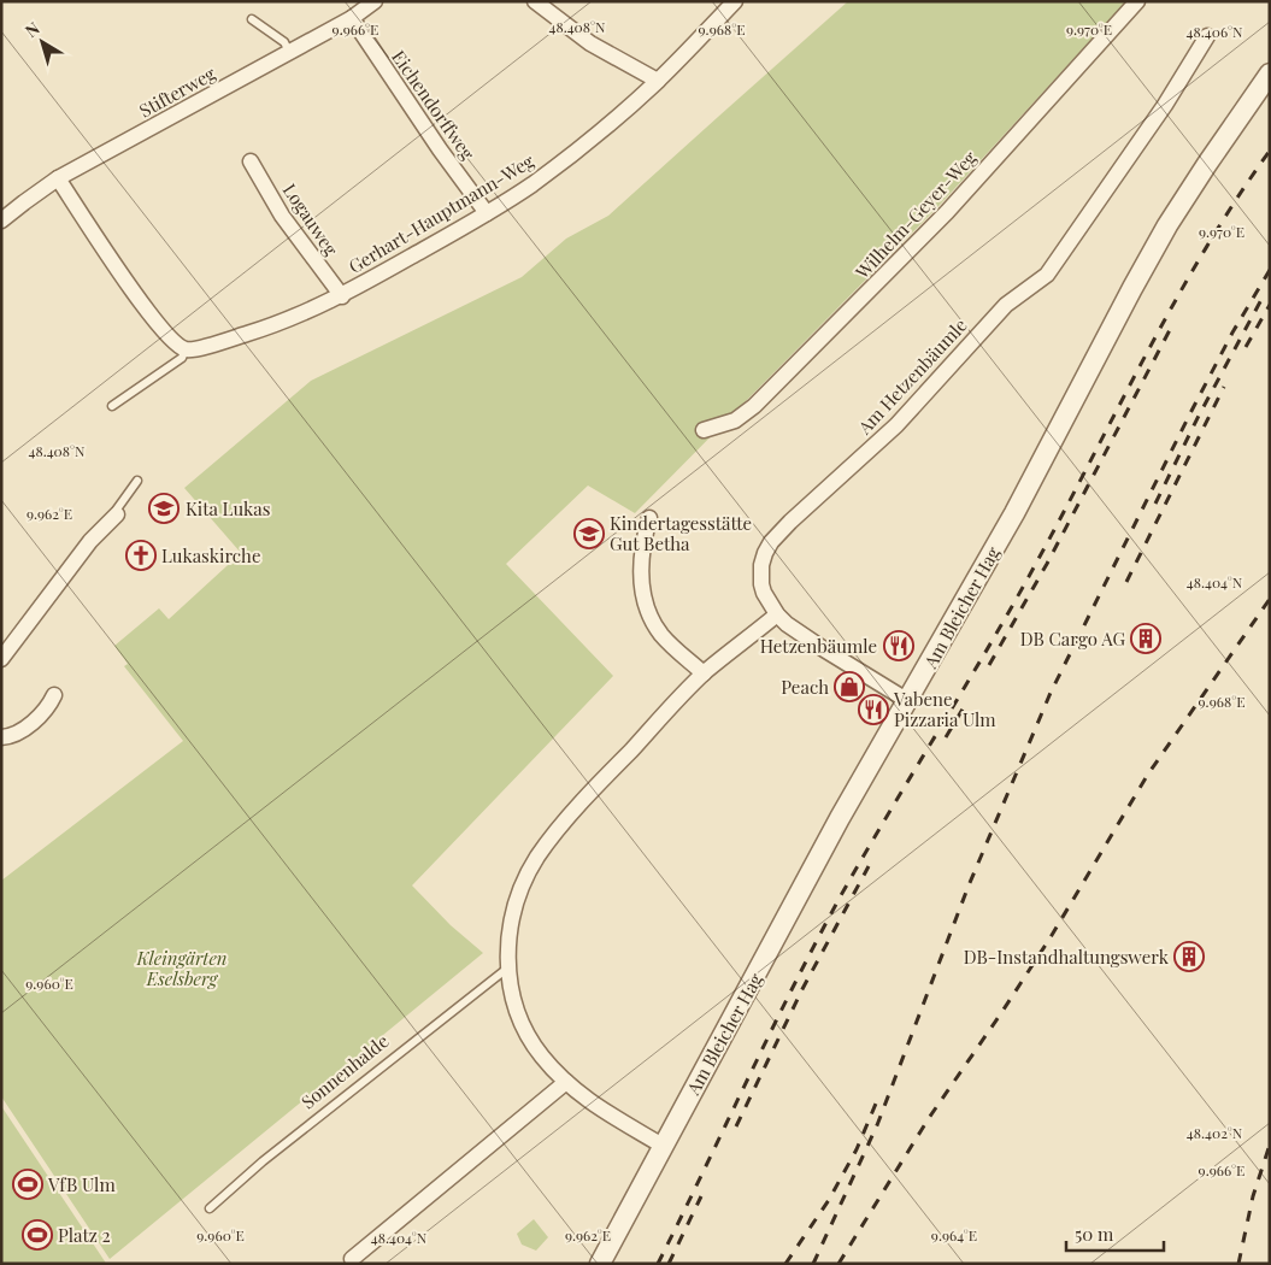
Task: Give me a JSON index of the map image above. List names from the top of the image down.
{
  "streets": {
    "street": [
      "Stifterweg",
      "Eichendorffweg",
      "Gerhart-Hauptmann-Weg",
      "Wilhelm-Geyer-Weg",
      "Logauweg",
      "Am Hetzenbäumle",
      "Am Bleicher Hag"
    ],
    "lane": ["Sonnenhalde"]
  },
  "crossings": [
    ["Stifterweg", "Eichendorffweg"],
    ["Eichendorffweg", "Gerhart-Hauptmann-Weg"],
    ["Gerhart-Hauptmann-Weg", "Logauweg"],
    ["Am Hetzenbäumle", "Am Bleicher Hag"]
  ],
  "parks": ["Kleingärten Eselsberg"],
  "places": {
    "school or university": ["Kita Lukas", "Kindertagesstätte Gut Betha"],
    "church": ["Lukaskirche"],
    "building": ["DB Cargo AG", "DB-Instandhaltungswerk"],
    "restaurant": ["Hetzenbäumle", "Vabene Pizzaria Ulm"],
    "shop": ["Peach"],
    "sports": ["VfB Ulm", "Platz 2"]
  },
  "scale_bar": "50 m",
  "north": "top left",
  "coordinates": [
    "48.408°N",
    "9.966°E",
    "9.968°E",
    "9.970°E",
    "48.406°N",
    "9.962°E",
    "48.404°N",
    "9.960°E",
    "48.402°N",
    "9.964°E"
  ]
}
